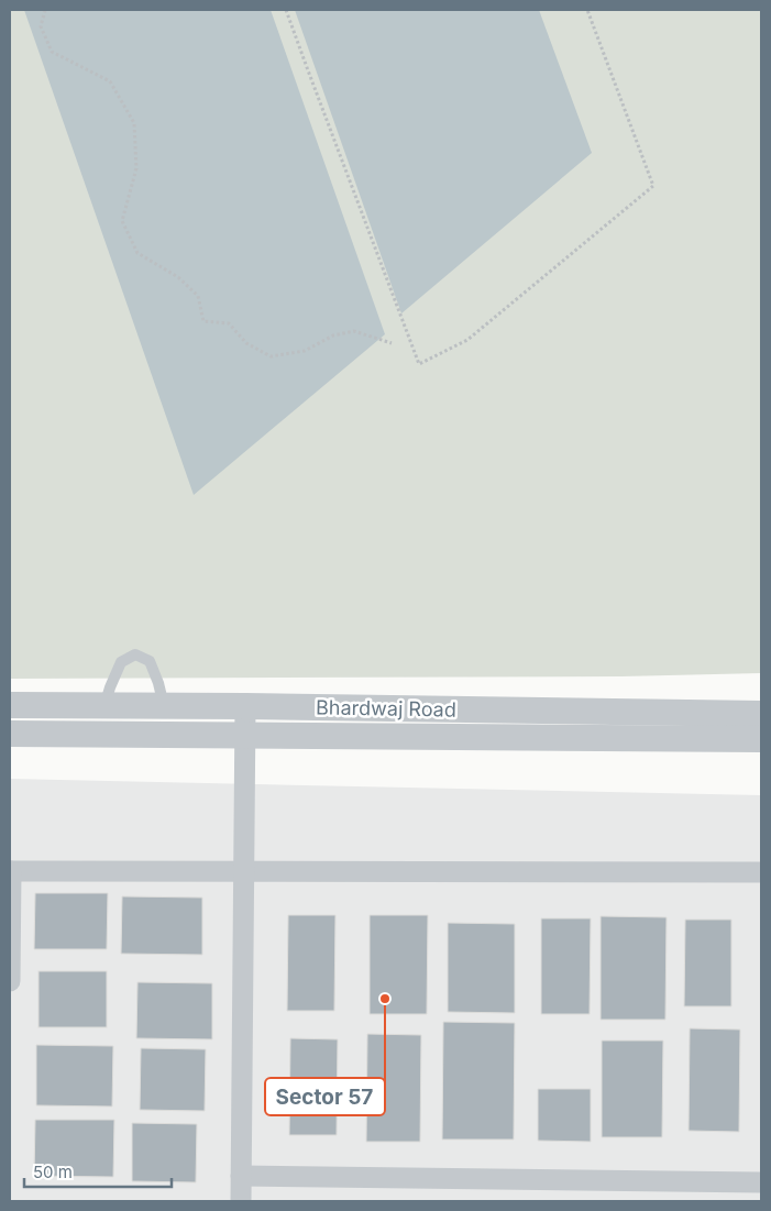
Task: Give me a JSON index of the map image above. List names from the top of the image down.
{
  "streets": {
    "street": ["Bhardwaj Road"]
  },
  "places": ["Sector 57"],
  "scale_bar": "50 m"
}
